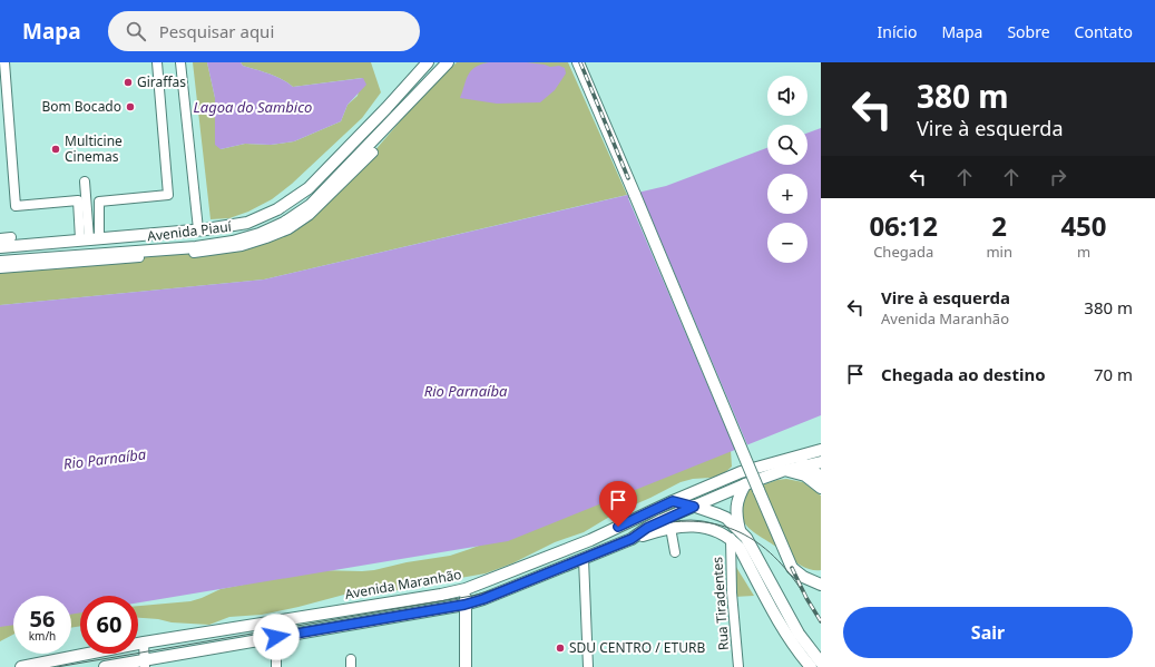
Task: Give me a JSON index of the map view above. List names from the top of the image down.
{
  "streets": {
    "main road": ["Avenida Piauí", "Avenida Maranhão"],
    "street": ["Rua Tiradentes"]
  },
  "water": ["Lagoa do Sambico", "Rio Parnaíba"],
  "places": [
    "Giraffas",
    "Bom Bocado",
    "Multicine Cinemas",
    "SDU CENTRO / ETURB"
  ],
  "page": {
    "header": "Mapa",
    "search": "Pesquisar aqui",
    "nav": [
      "Início",
      "Mapa",
      "Sobre",
      "Contato"
    ],
    "turn": ["380 m", "Vire à esquerda"],
    "map_buttons": ["+", "−"],
    "eta": [
      "06:12",
      "Chegada",
      "2",
      "min",
      "450",
      "m"
    ],
    "list": [
      {
        "name": "Vire à esquerda",
        "note": "Avenida Maranhão",
        "value": "380 m"
      },
      {
        "name": "Chegada ao destino",
        "value": "70 m"
      }
    ],
    "speed": "56 km/h",
    "limit": "60",
    "buttons": "Sair"
  }
}
